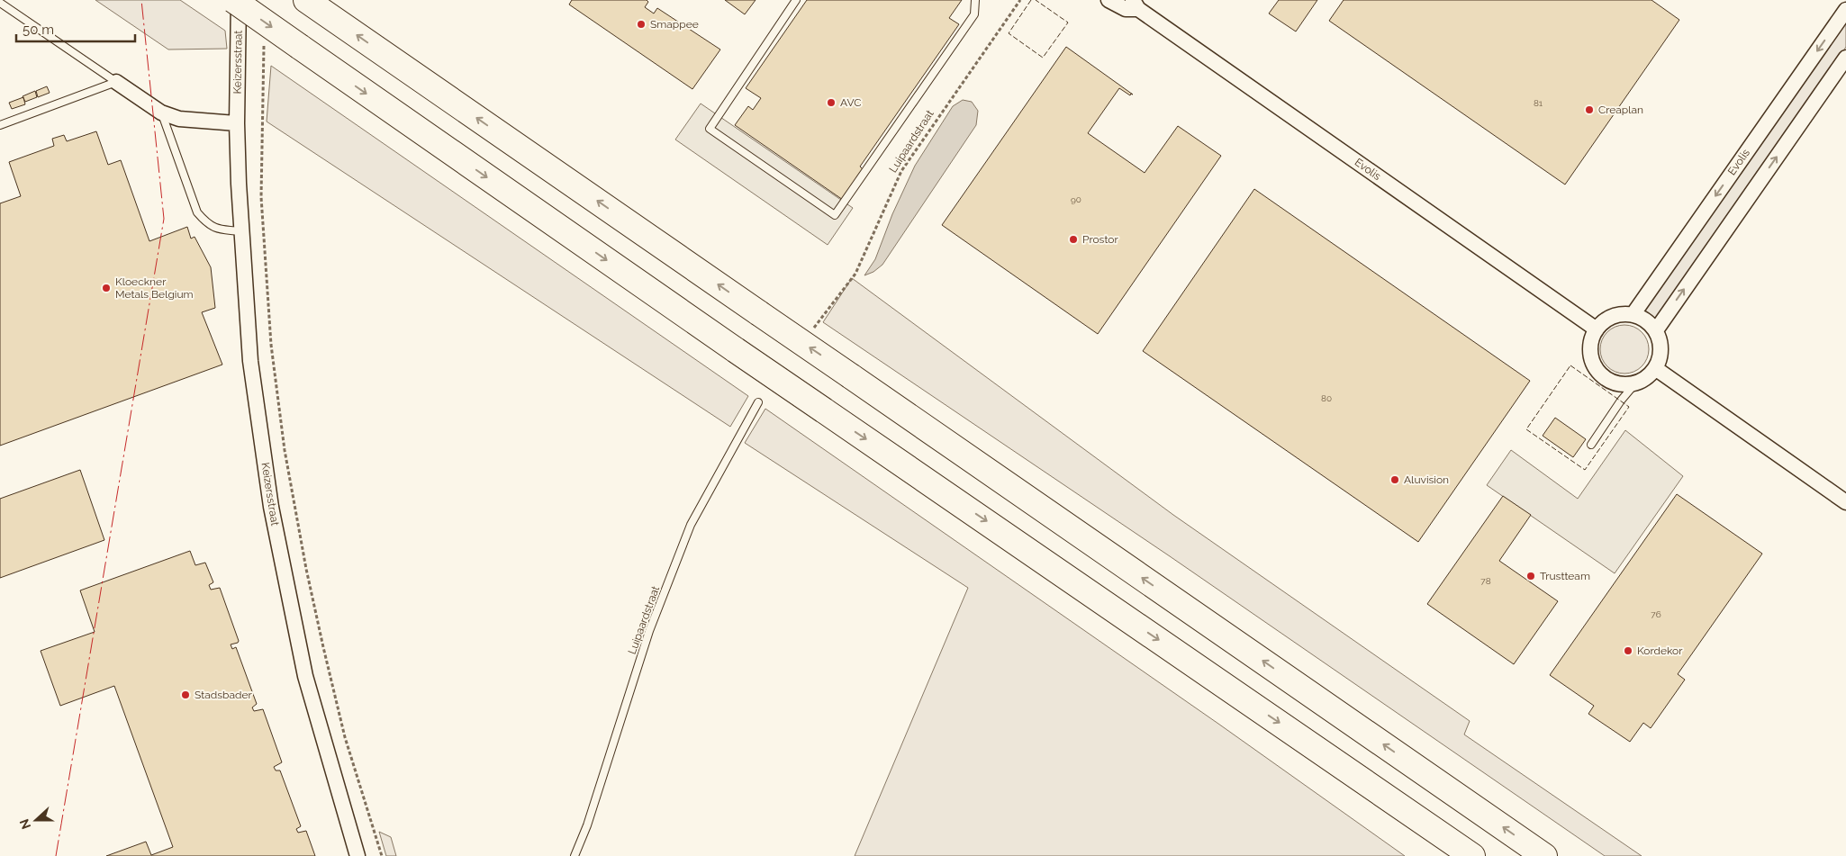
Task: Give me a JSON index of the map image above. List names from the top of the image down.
{
  "streets": {
    "street": ["Keizersstraat", "Evolis"],
    "lane": ["Luipaardstraat"]
  },
  "places": [
    "Smappee",
    "AVC",
    "Creaplan",
    "Prostor",
    "Kloeckner Metals Belgium",
    "Aluvision",
    "Trustteam",
    "Kordekor",
    "Stadsbader"
  ],
  "house_numbers": [
    "81",
    "90",
    "80",
    "78",
    "76"
  ],
  "scale_bar": "50 m",
  "north": "left"
}
